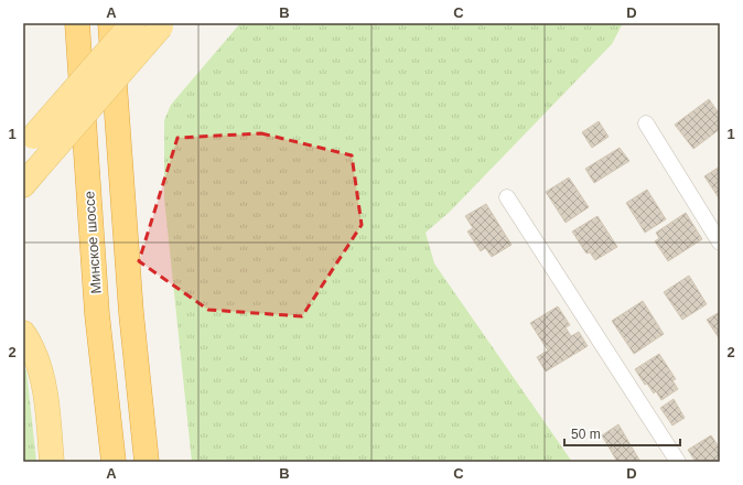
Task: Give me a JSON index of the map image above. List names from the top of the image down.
{
  "streets": {
    "highway": ["Минское шоссе"]
  },
  "scale_bar": "50 m",
  "grid": {
    "columns": [
      "A",
      "B",
      "C",
      "D"
    ],
    "rows": ["1", "2"]
  }
}
